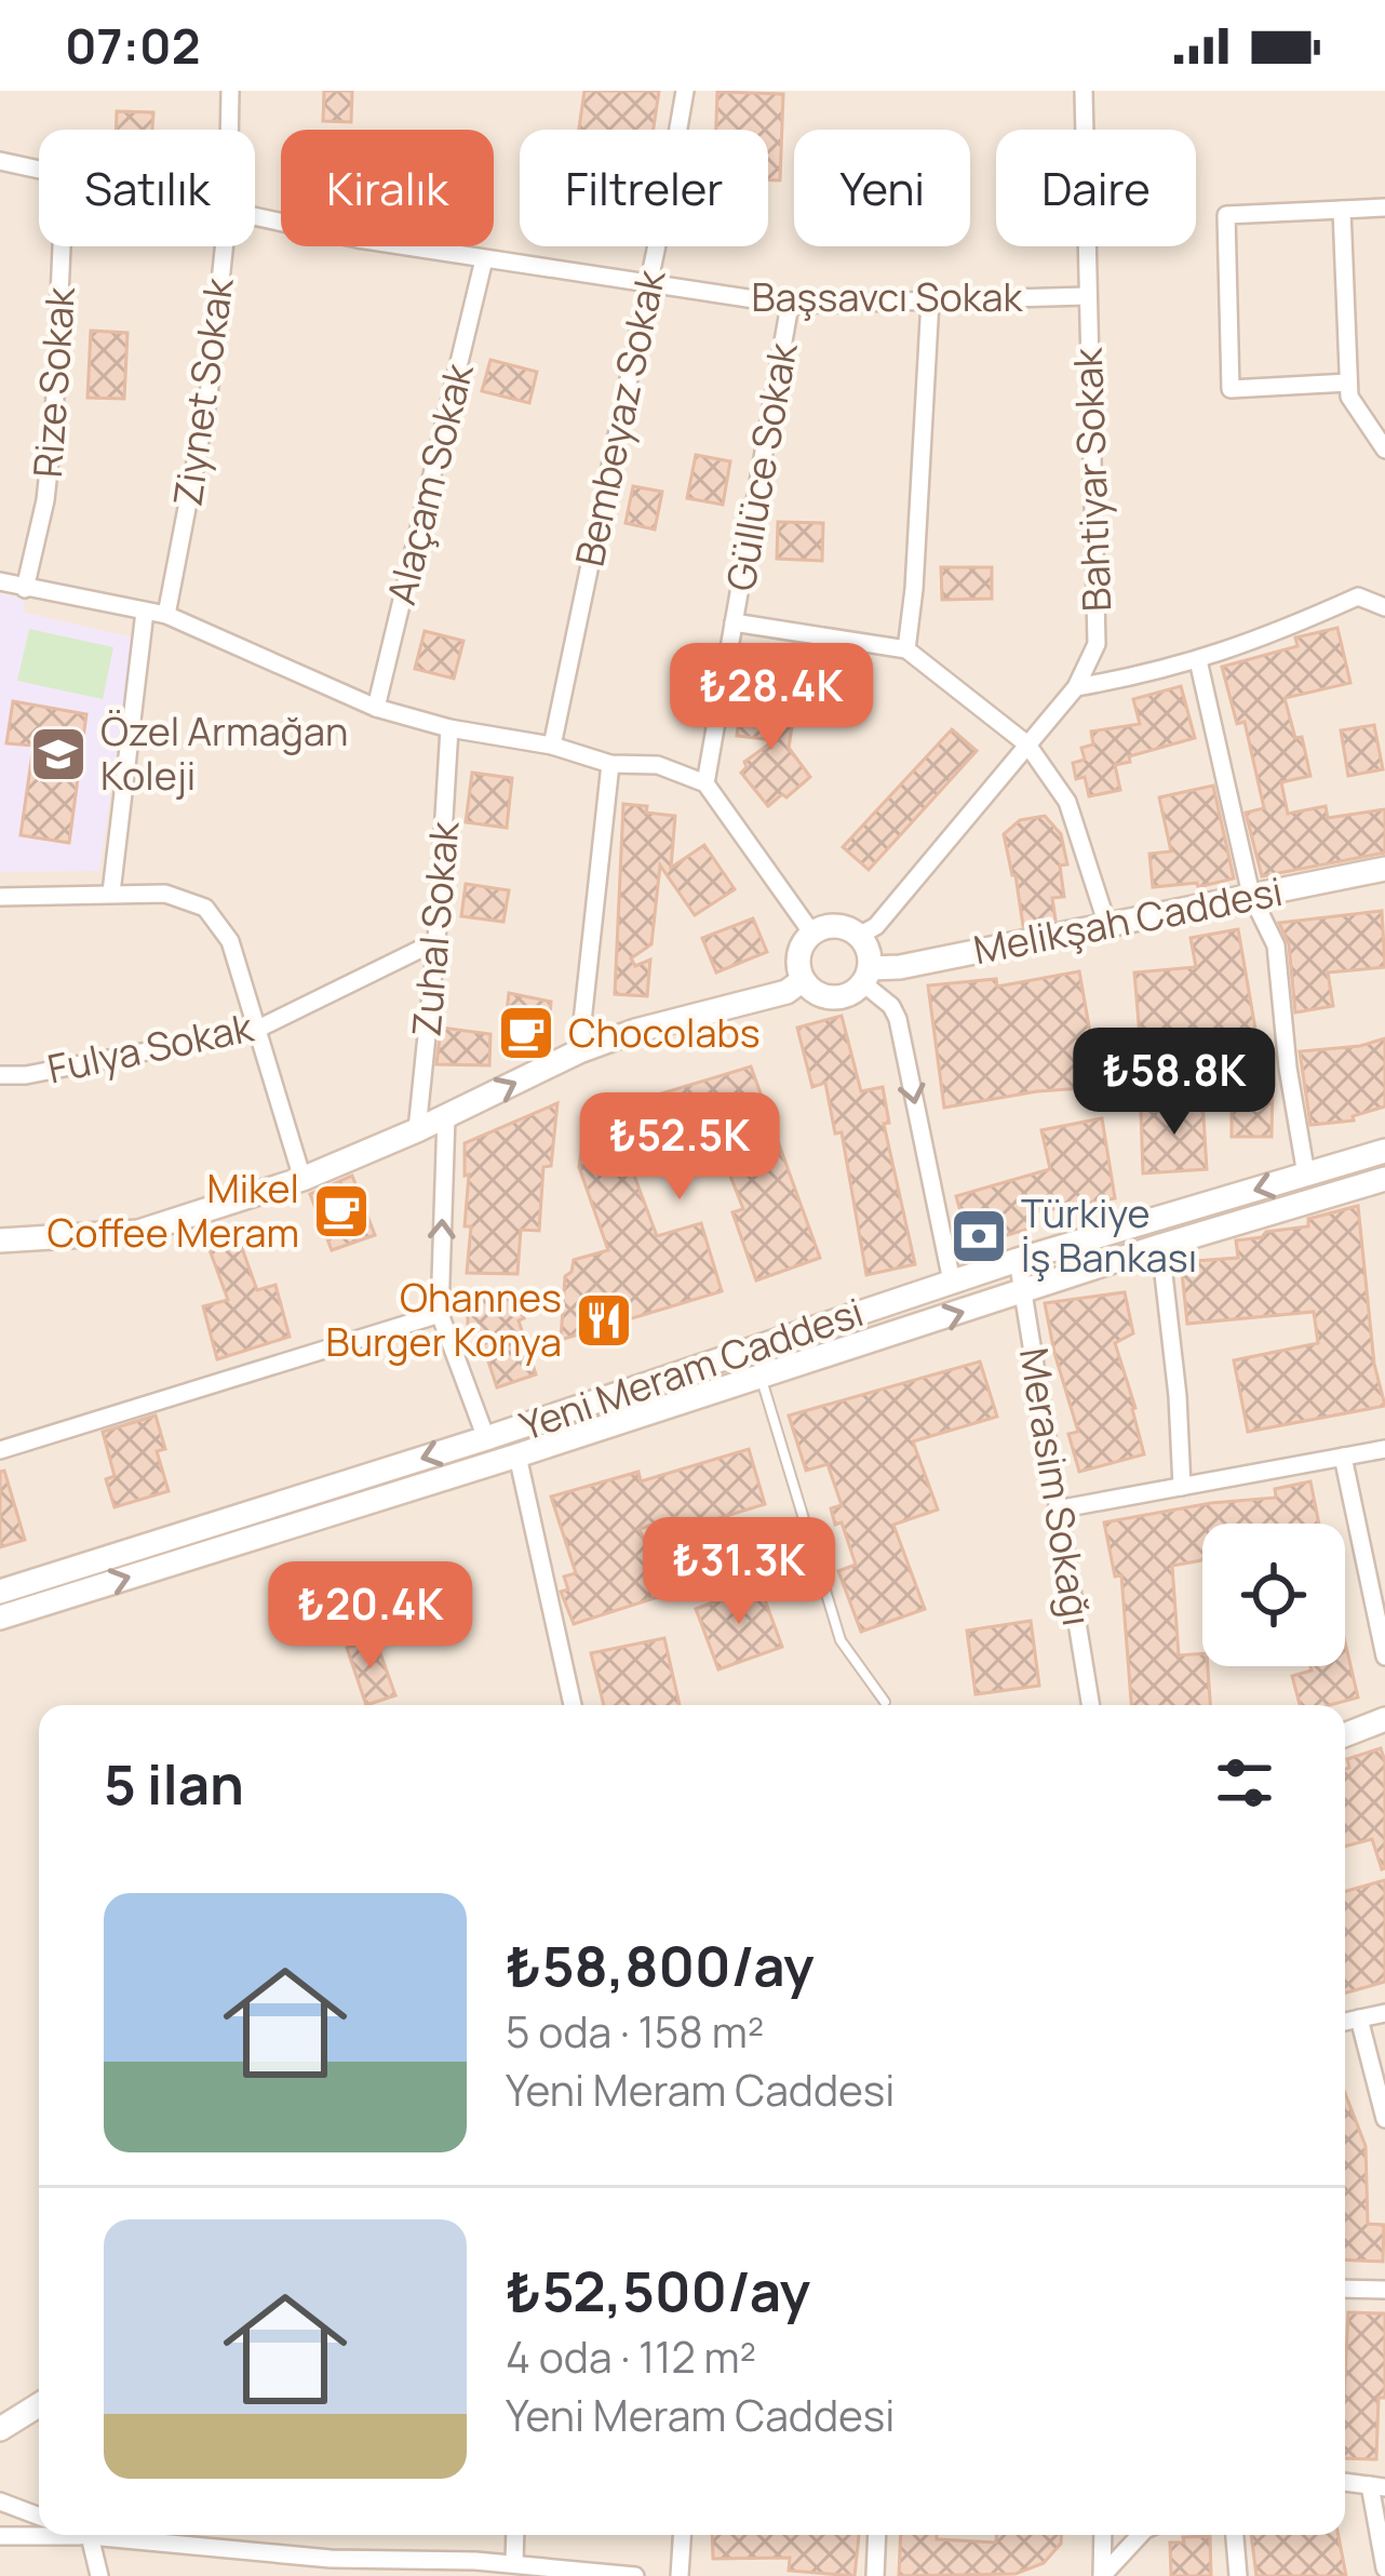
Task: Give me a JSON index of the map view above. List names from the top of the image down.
{
  "streets": {
    "main road": ["Melikşah Caddesi", "Yeni Meram Caddesi"],
    "street": [
      "Başsavcı Sokak",
      "Rize Sokak",
      "Ziynet Sokak",
      "Bembeyaz Sokak",
      "Güllüce Sokak",
      "Bahtiyar Sokak",
      "Alaçam Sokak",
      "Zuhal Sokak",
      "Fulya Sokak",
      "Merasim Sokağı"
    ]
  },
  "crossings": [
    ["Başsavcı Sokak", "Bembeyaz Sokak"],
    ["Başsavcı Sokak", "Güllüce Sokak"],
    ["Başsavcı Sokak", "Bahtiyar Sokak"],
    ["Başsavcı Sokak", "Alaçam Sokak"],
    ["Bahtiyar Sokak", "Melikşah Caddesi"],
    ["Melikşah Caddesi", "Zuhal Sokak"],
    ["Zuhal Sokak", "Fulya Sokak"],
    ["Yeni Meram Caddesi", "Merasim Sokağı"]
  ],
  "places": {
    "school or university": ["Özel Armağan Koleji"],
    "cafe": ["Chocolabs", "Mikel Coffee Meram"],
    "bank": ["Türkiye İş Bankası"],
    "restaurant": ["Ohannes Burger Konya"]
  },
  "page": {
    "status": "07:02",
    "chip": [
      "Satılık",
      "Kiralık",
      "Filtreler",
      "Yeni",
      "Daire"
    ],
    "price": [
      "₺28.4K",
      "₺58.8K",
      "₺52.5K",
      "₺31.3K",
      "₺20.4K"
    ],
    "heading": "5 ilan",
    "list": [
      {
        "name": "₺58,800/ay",
        "note": "5 oda · 158 m² · Yeni Meram Caddesi"
      },
      {
        "name": "₺52,500/ay",
        "note": "4 oda · 112 m² · Yeni Meram Caddesi"
      }
    ]
  }
}
